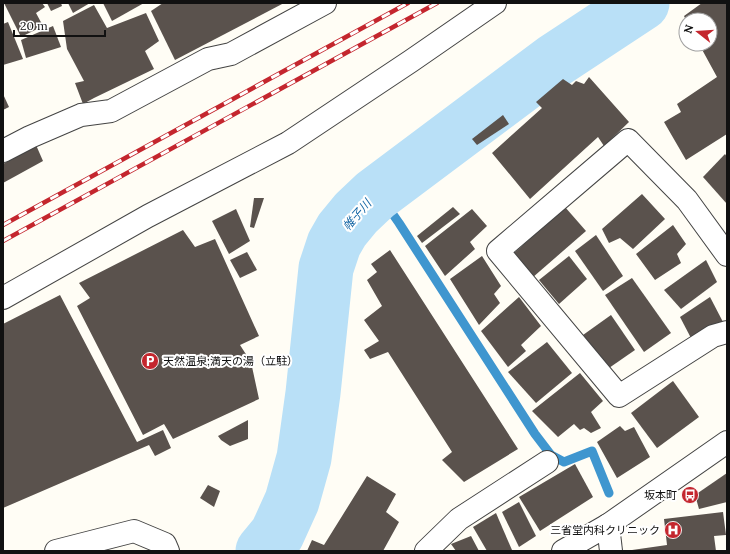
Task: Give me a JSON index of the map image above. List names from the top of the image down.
{
  "water": ["帷子川"],
  "places": {
    "parking": ["天然温泉;満天の湯（立駐）"],
    "bus stop": ["坂本町"],
    "hospital": ["三省堂内科クリニック"]
  },
  "scale_bar": "20 m",
  "north": "left"
}
